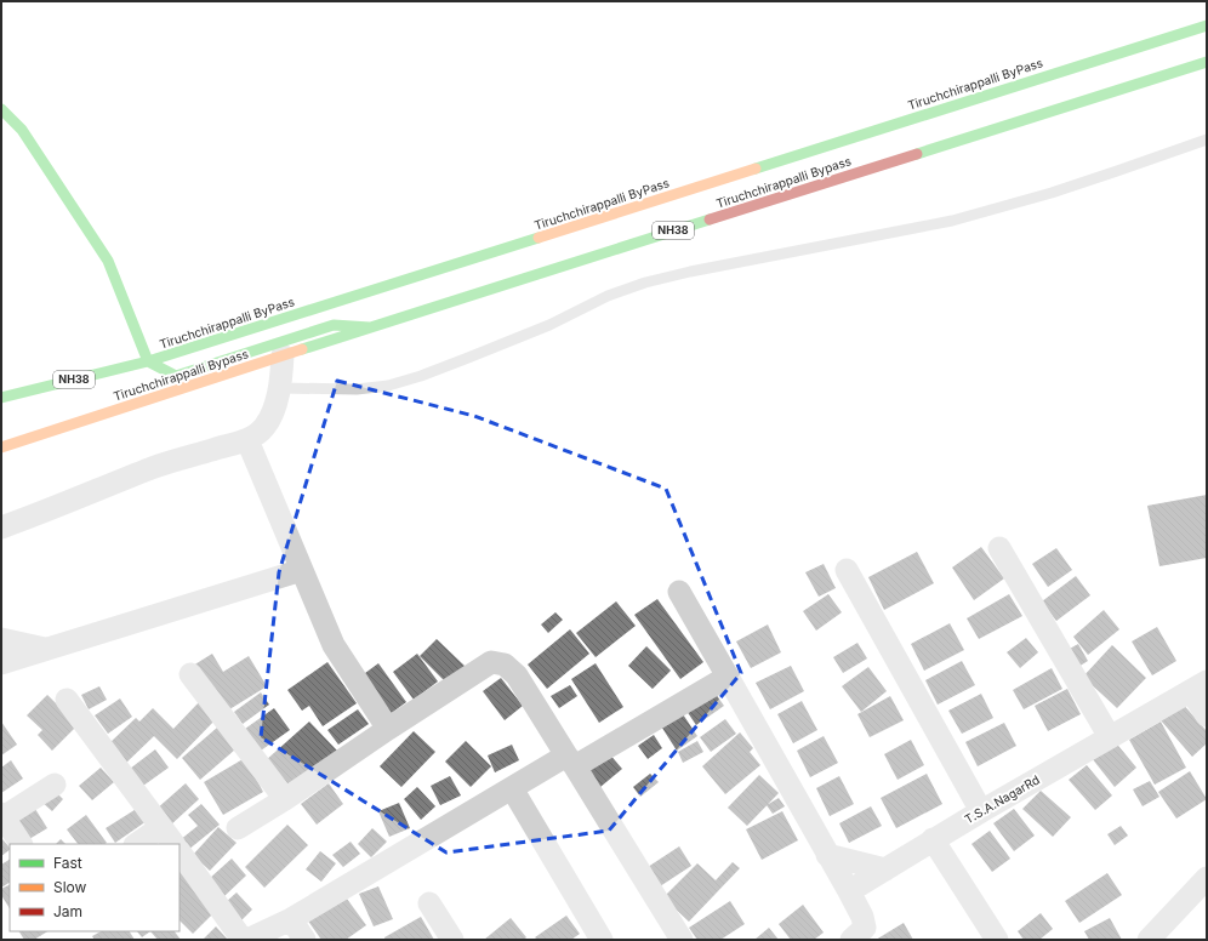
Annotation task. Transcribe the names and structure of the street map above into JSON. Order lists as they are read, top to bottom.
{
  "streets": {
    "main road": ["Tiruchchirappalli ByPass", "Tiruchchirappalli Bypass", "NH38"],
    "street": ["T.S.A.NagarRd"]
  },
  "crossings": [
    ["Tiruchchirappalli ByPass", "Tiruchchirappalli Bypass"]
  ],
  "legend": ["Fast", "Slow", "Jam"]
}
